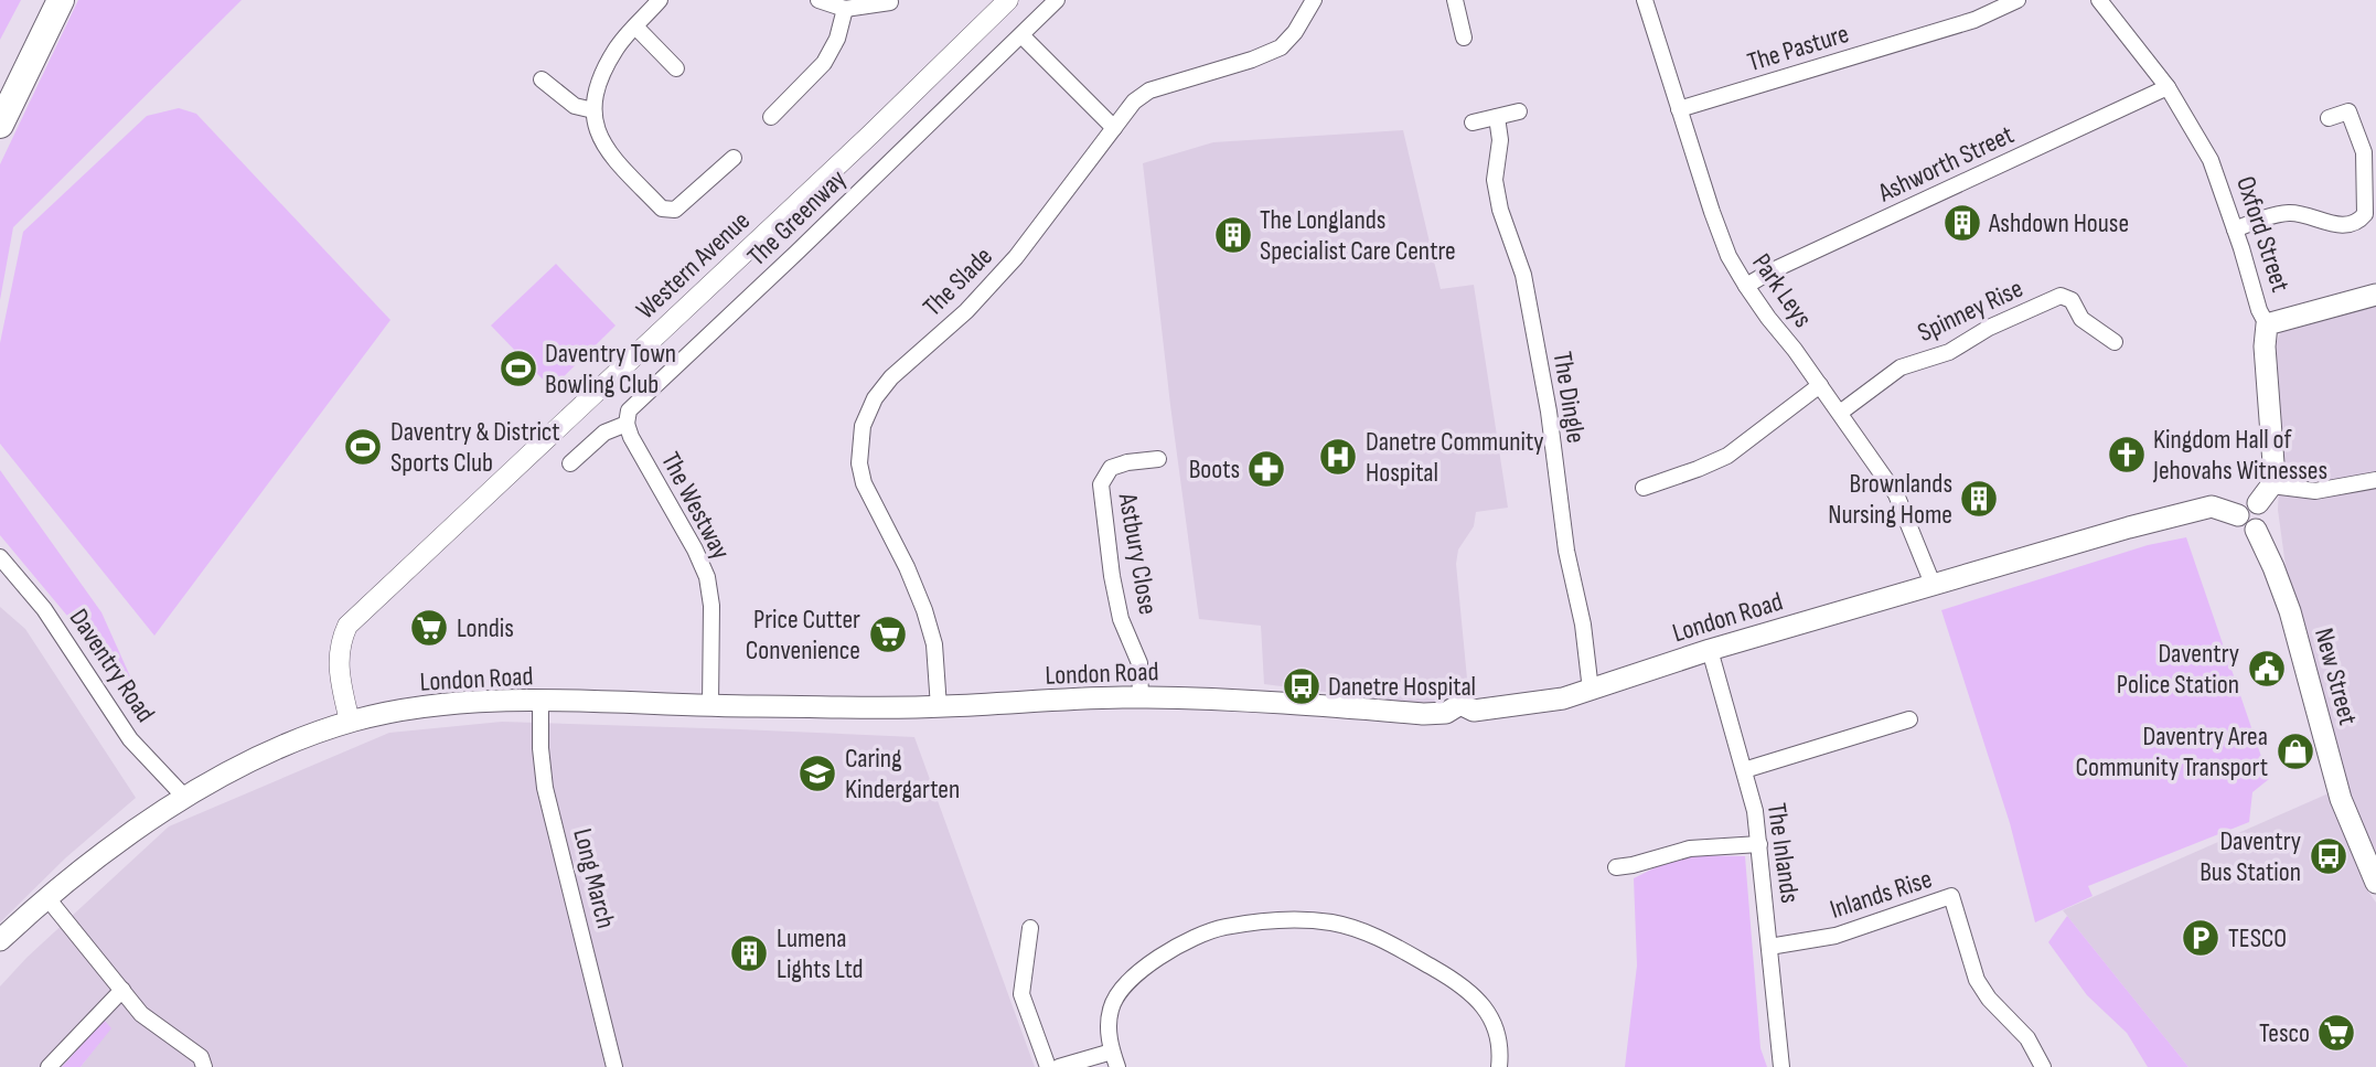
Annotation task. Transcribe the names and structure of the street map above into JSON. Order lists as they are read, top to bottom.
{
  "streets": {
    "main road": ["Oxford Street", "London Road", "New Street"],
    "street": [
      "The Pasture",
      "Ashworth Street",
      "The Greenway",
      "Western Avenue",
      "The Slade",
      "Park Leys",
      "Spinney Rise",
      "The Dingle",
      "The Westway",
      "Astbury Close",
      "Daventry Road",
      "The Inlands",
      "Long March",
      "Inlands Rise"
    ]
  },
  "crossings": [
    ["The Pasture", "Park Leys"],
    ["Ashworth Street", "Oxford Street"],
    ["Ashworth Street", "Park Leys"],
    ["The Greenway", "The Westway"],
    ["Oxford Street", "New Street"],
    ["Western Avenue", "London Road"],
    ["The Slade", "London Road"],
    ["Park Leys", "Spinney Rise"],
    ["Park Leys", "London Road"],
    ["The Dingle", "London Road"],
    ["The Westway", "London Road"],
    ["Astbury Close", "London Road"],
    ["London Road", "Daventry Road"],
    ["London Road", "The Inlands"],
    ["London Road", "Long March"],
    ["The Inlands", "Inlands Rise"]
  ],
  "places": {
    "building": [
      "Ashdown House",
      "The Longlands Specialist Care Centre",
      "Brownlands Nursing Home",
      "Lumena Lights Ltd"
    ],
    "sports": ["Daventry Town Bowling Club", "Daventry & District Sports Club"],
    "church": ["Kingdom Hall of Jehovahs Witnesses"],
    "hospital": ["Danetre Community Hospital"],
    "pharmacy": ["Boots"],
    "supermarket": ["Londis", "Price Cutter Convenience", "Tesco"],
    "public building": ["Daventry Police Station"],
    "bus stop": ["Danetre Hospital", "Daventry Bus Station"],
    "shop": ["Daventry Area Community Transport"],
    "school or university": ["Caring Kindergarten"],
    "parking": ["TESCO"]
  }
}
